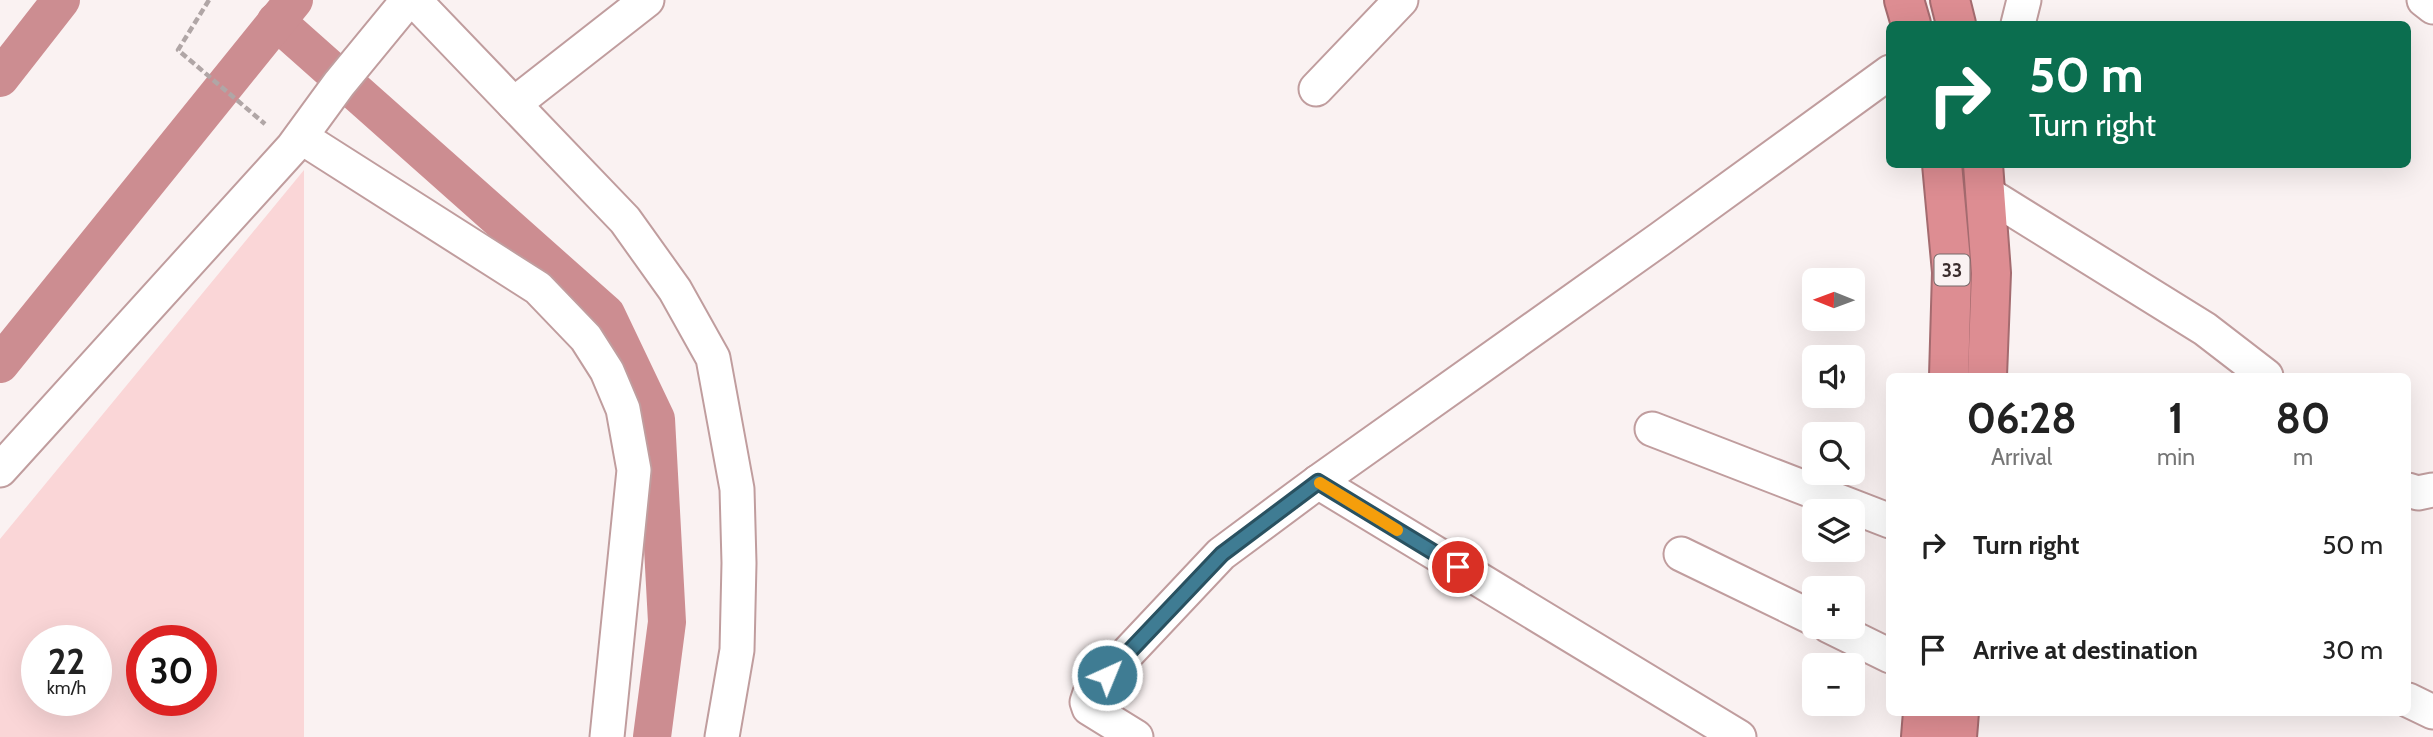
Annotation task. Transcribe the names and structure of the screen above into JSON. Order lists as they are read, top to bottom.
{
  "streets": {
    "highway": ["33"]
  },
  "north": "left",
  "page": {
    "turn": ["50 m", "Turn right"],
    "map_buttons": ["+", "−"],
    "eta": [
      "06:28",
      "Arrival",
      "1",
      "min",
      "80",
      "m"
    ],
    "list": [
      {
        "name": "Turn right",
        "value": "50 m"
      },
      {
        "name": "Arrive at destination",
        "value": "30 m"
      }
    ],
    "speed": "22 km/h",
    "limit": "30"
  }
}
